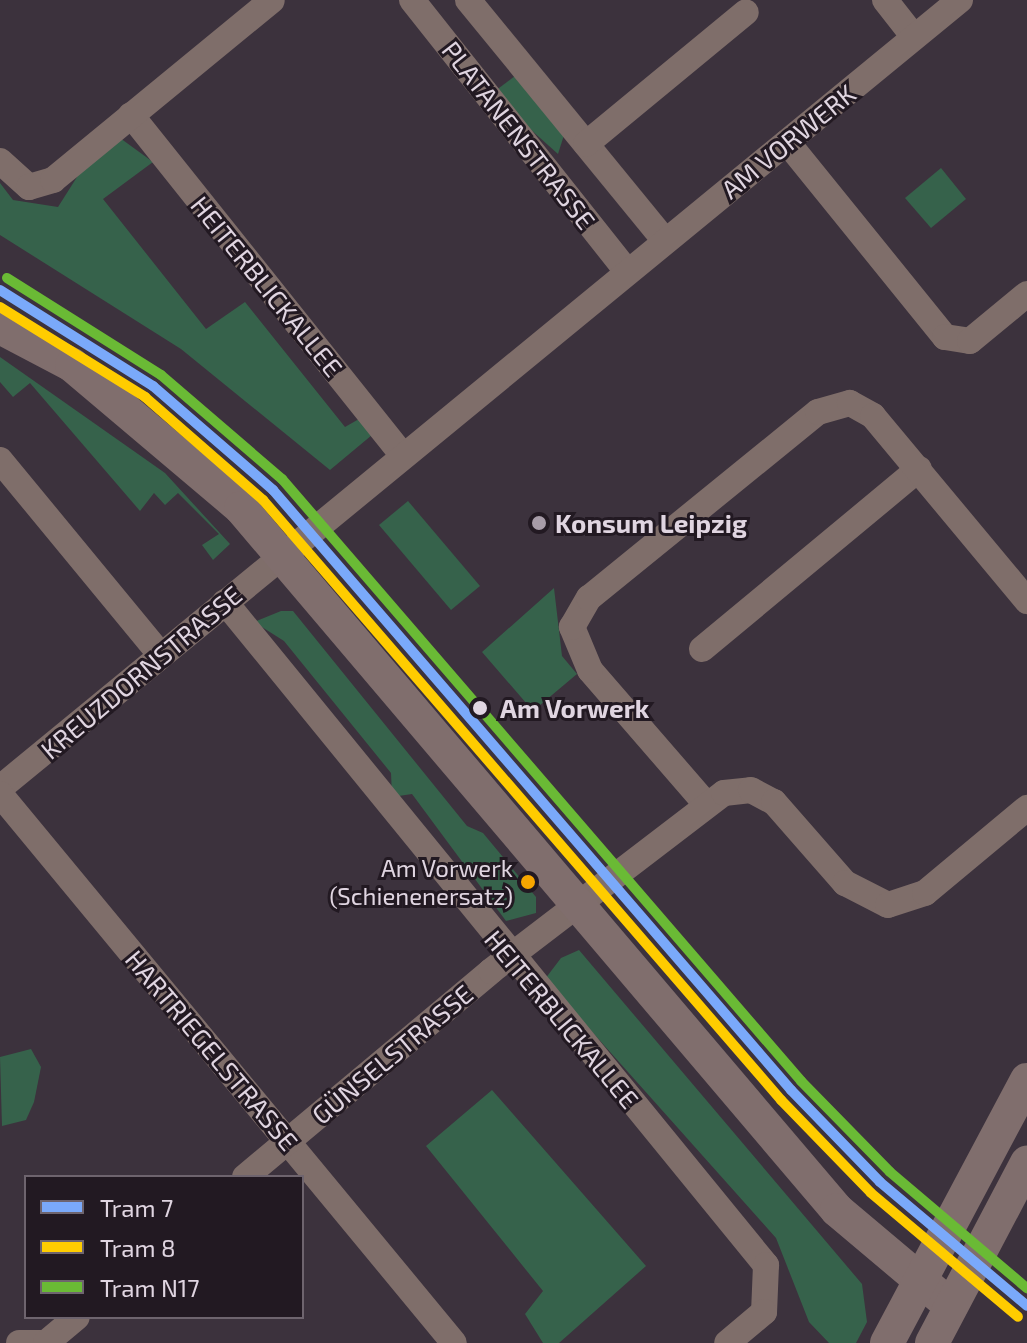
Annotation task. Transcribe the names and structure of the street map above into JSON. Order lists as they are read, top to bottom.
{
  "streets": {
    "street": [
      "PLATANENSTRASSE",
      "AM VORWERK",
      "HEITERBLICKALLEE",
      "KREUZDORNSTRASSE",
      "HARTRIEGELSTRASSE",
      "GÜNSELSTRASSE"
    ]
  },
  "crossings": [
    ["PLATANENSTRASSE", "AM VORWERK"],
    ["AM VORWERK", "HEITERBLICKALLEE"],
    ["AM VORWERK", "KREUZDORNSTRASSE"],
    ["HEITERBLICKALLEE", "KREUZDORNSTRASSE"],
    ["HEITERBLICKALLEE", "GÜNSELSTRASSE"],
    ["KREUZDORNSTRASSE", "HARTRIEGELSTRASSE"],
    ["HARTRIEGELSTRASSE", "GÜNSELSTRASSE"]
  ],
  "places": ["Konsum Leipzig", "Am Vorwerk", "Am Vorwerk (Schienenersatz)"],
  "lines": ["tram line N17", "tram line 7", "tram line 8"],
  "legend": ["Tram 7", "Tram 8", "Tram N17"]
}
